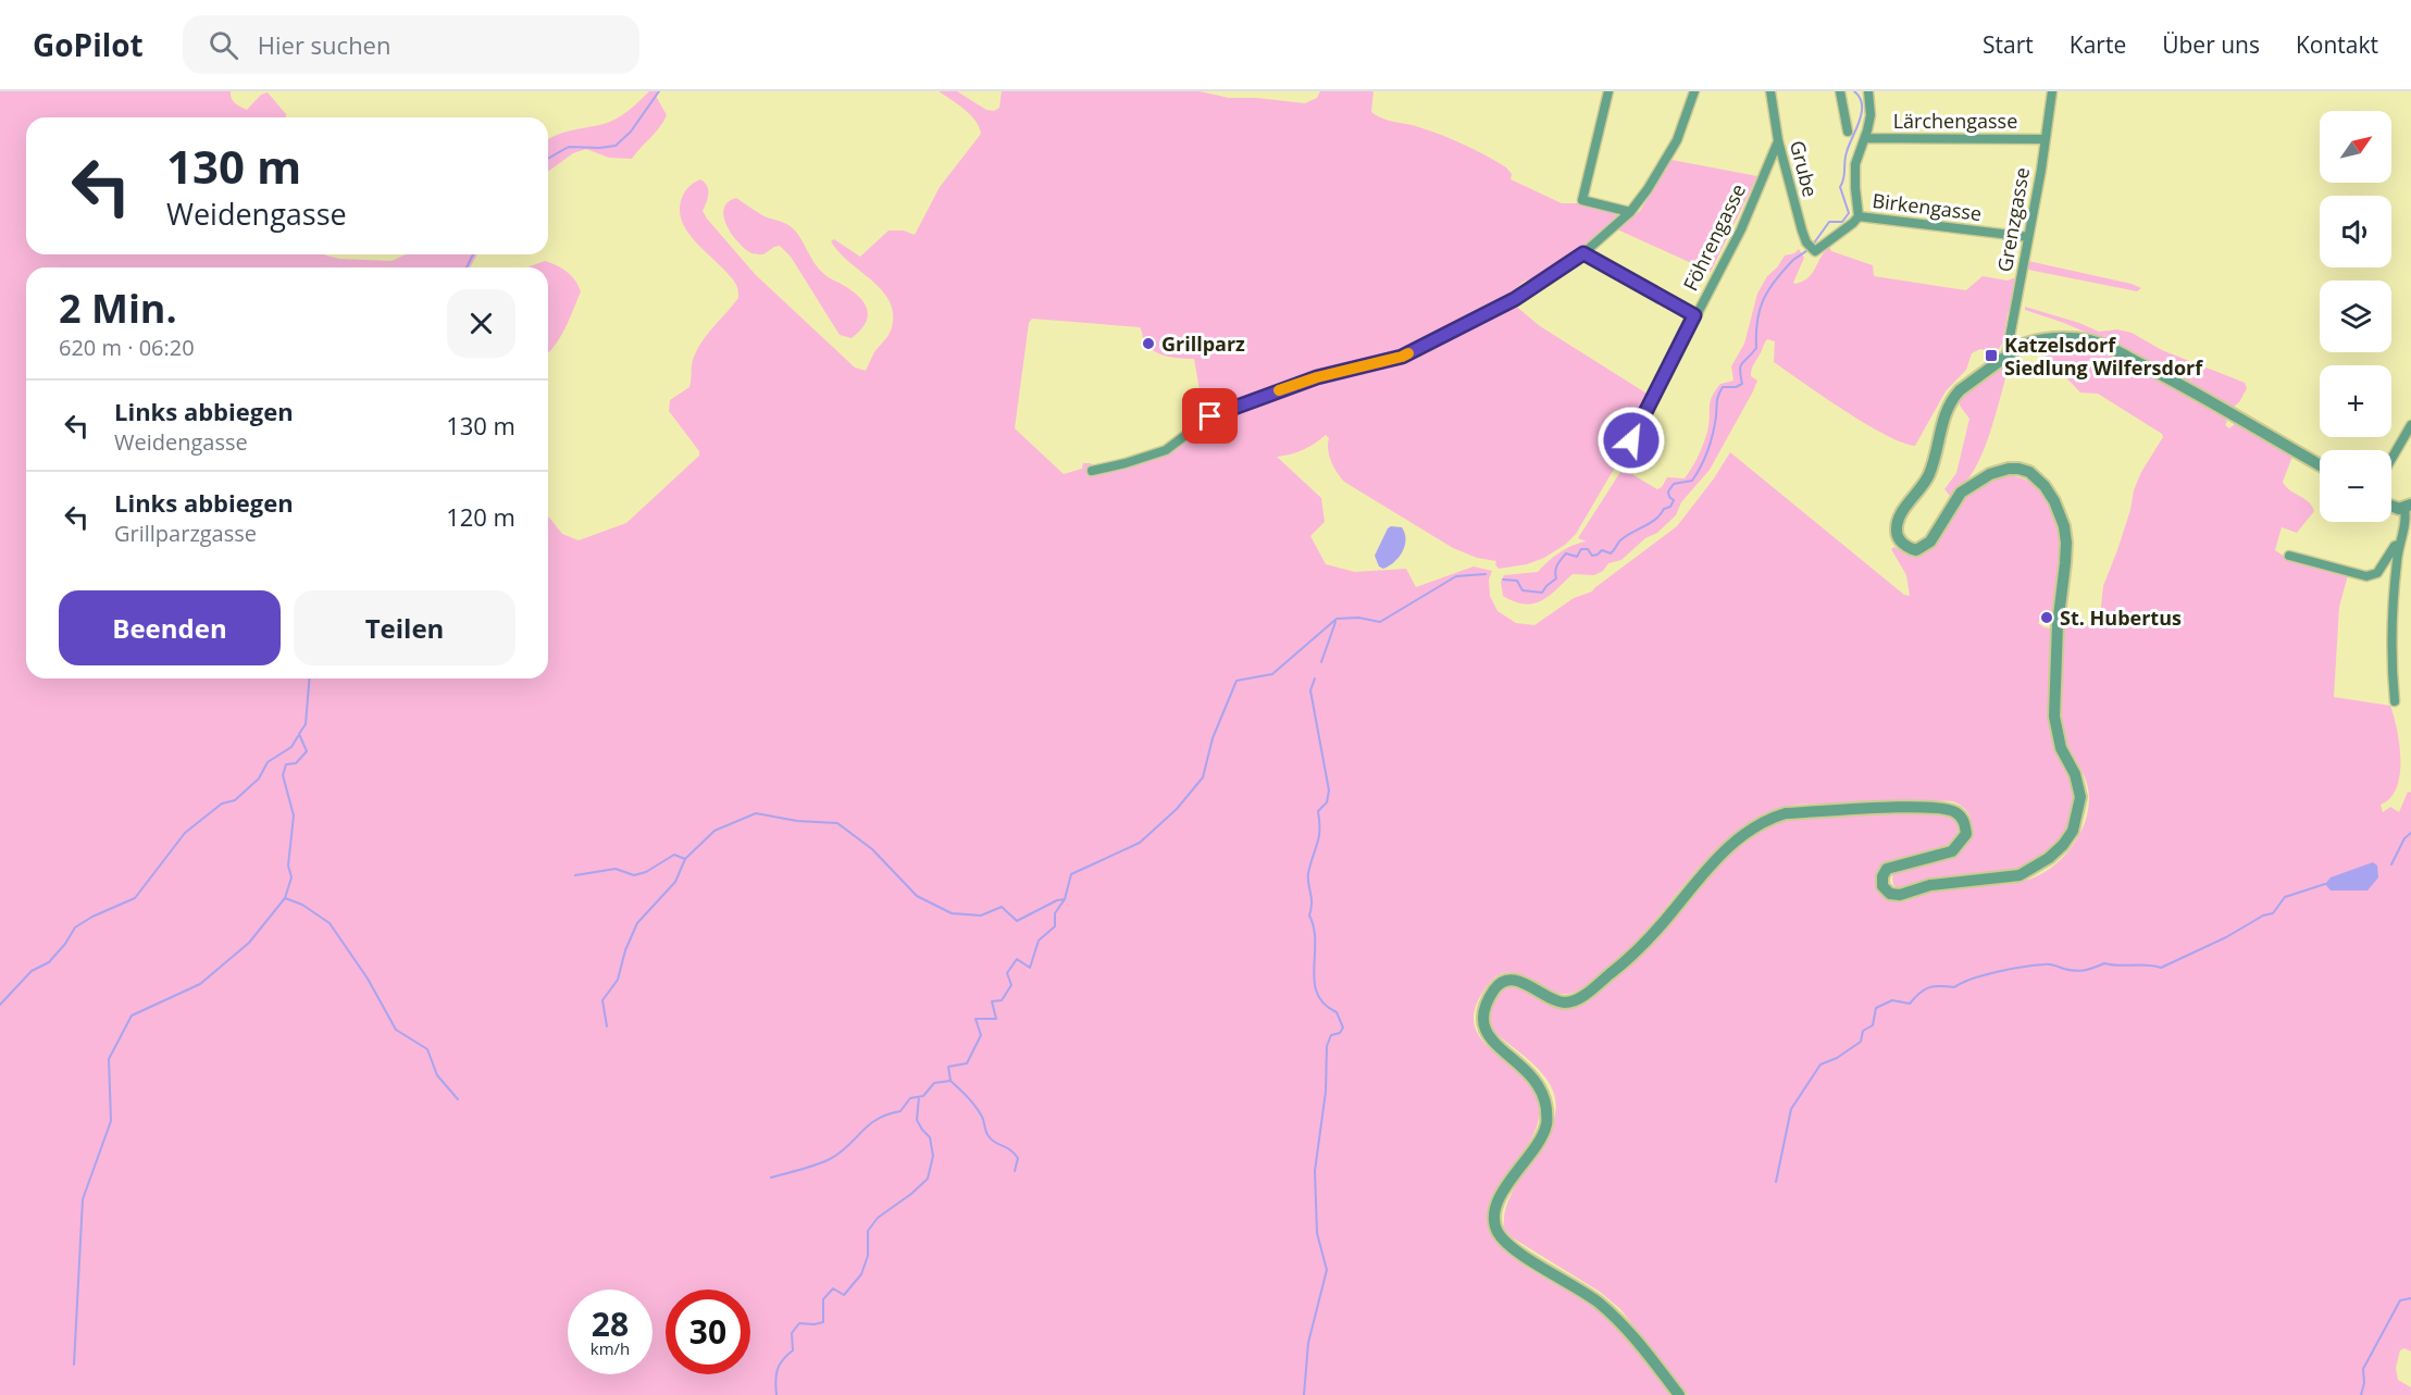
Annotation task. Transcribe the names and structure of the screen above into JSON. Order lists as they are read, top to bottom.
{
  "streets": {
    "street": [
      "Lärchengasse",
      "Grube",
      "Birkengasse",
      "Grenzgasse",
      "Föhrengasse"
    ]
  },
  "crossings": [
    ["Lärchengasse", "Grenzgasse"],
    ["Grube", "Birkengasse"],
    ["Grube", "Föhrengasse"],
    ["Birkengasse", "Grenzgasse"]
  ],
  "places": {
    "other": ["Grillparz", "St. Hubertus"],
    "transit": ["Katzelsdorf Siedlung Wilfersdorf"]
  },
  "north": "top right",
  "page": {
    "header": "GoPilot",
    "search": "Hier suchen",
    "nav": [
      "Start",
      "Karte",
      "Über uns",
      "Kontakt"
    ],
    "map_buttons": ["+", "−"],
    "turn": ["130 m", "Weidengasse"],
    "heading": ["2 Min.", "620 m · 06:20"],
    "list": [
      {
        "name": "Links abbiegen",
        "note": "Weidengasse",
        "value": "130 m"
      },
      {
        "name": "Links abbiegen",
        "note": "Grillparzgasse",
        "value": "120 m"
      }
    ],
    "buttons": ["Beenden", "Teilen"],
    "speed": "28 km/h",
    "limit": "30"
  }
}
